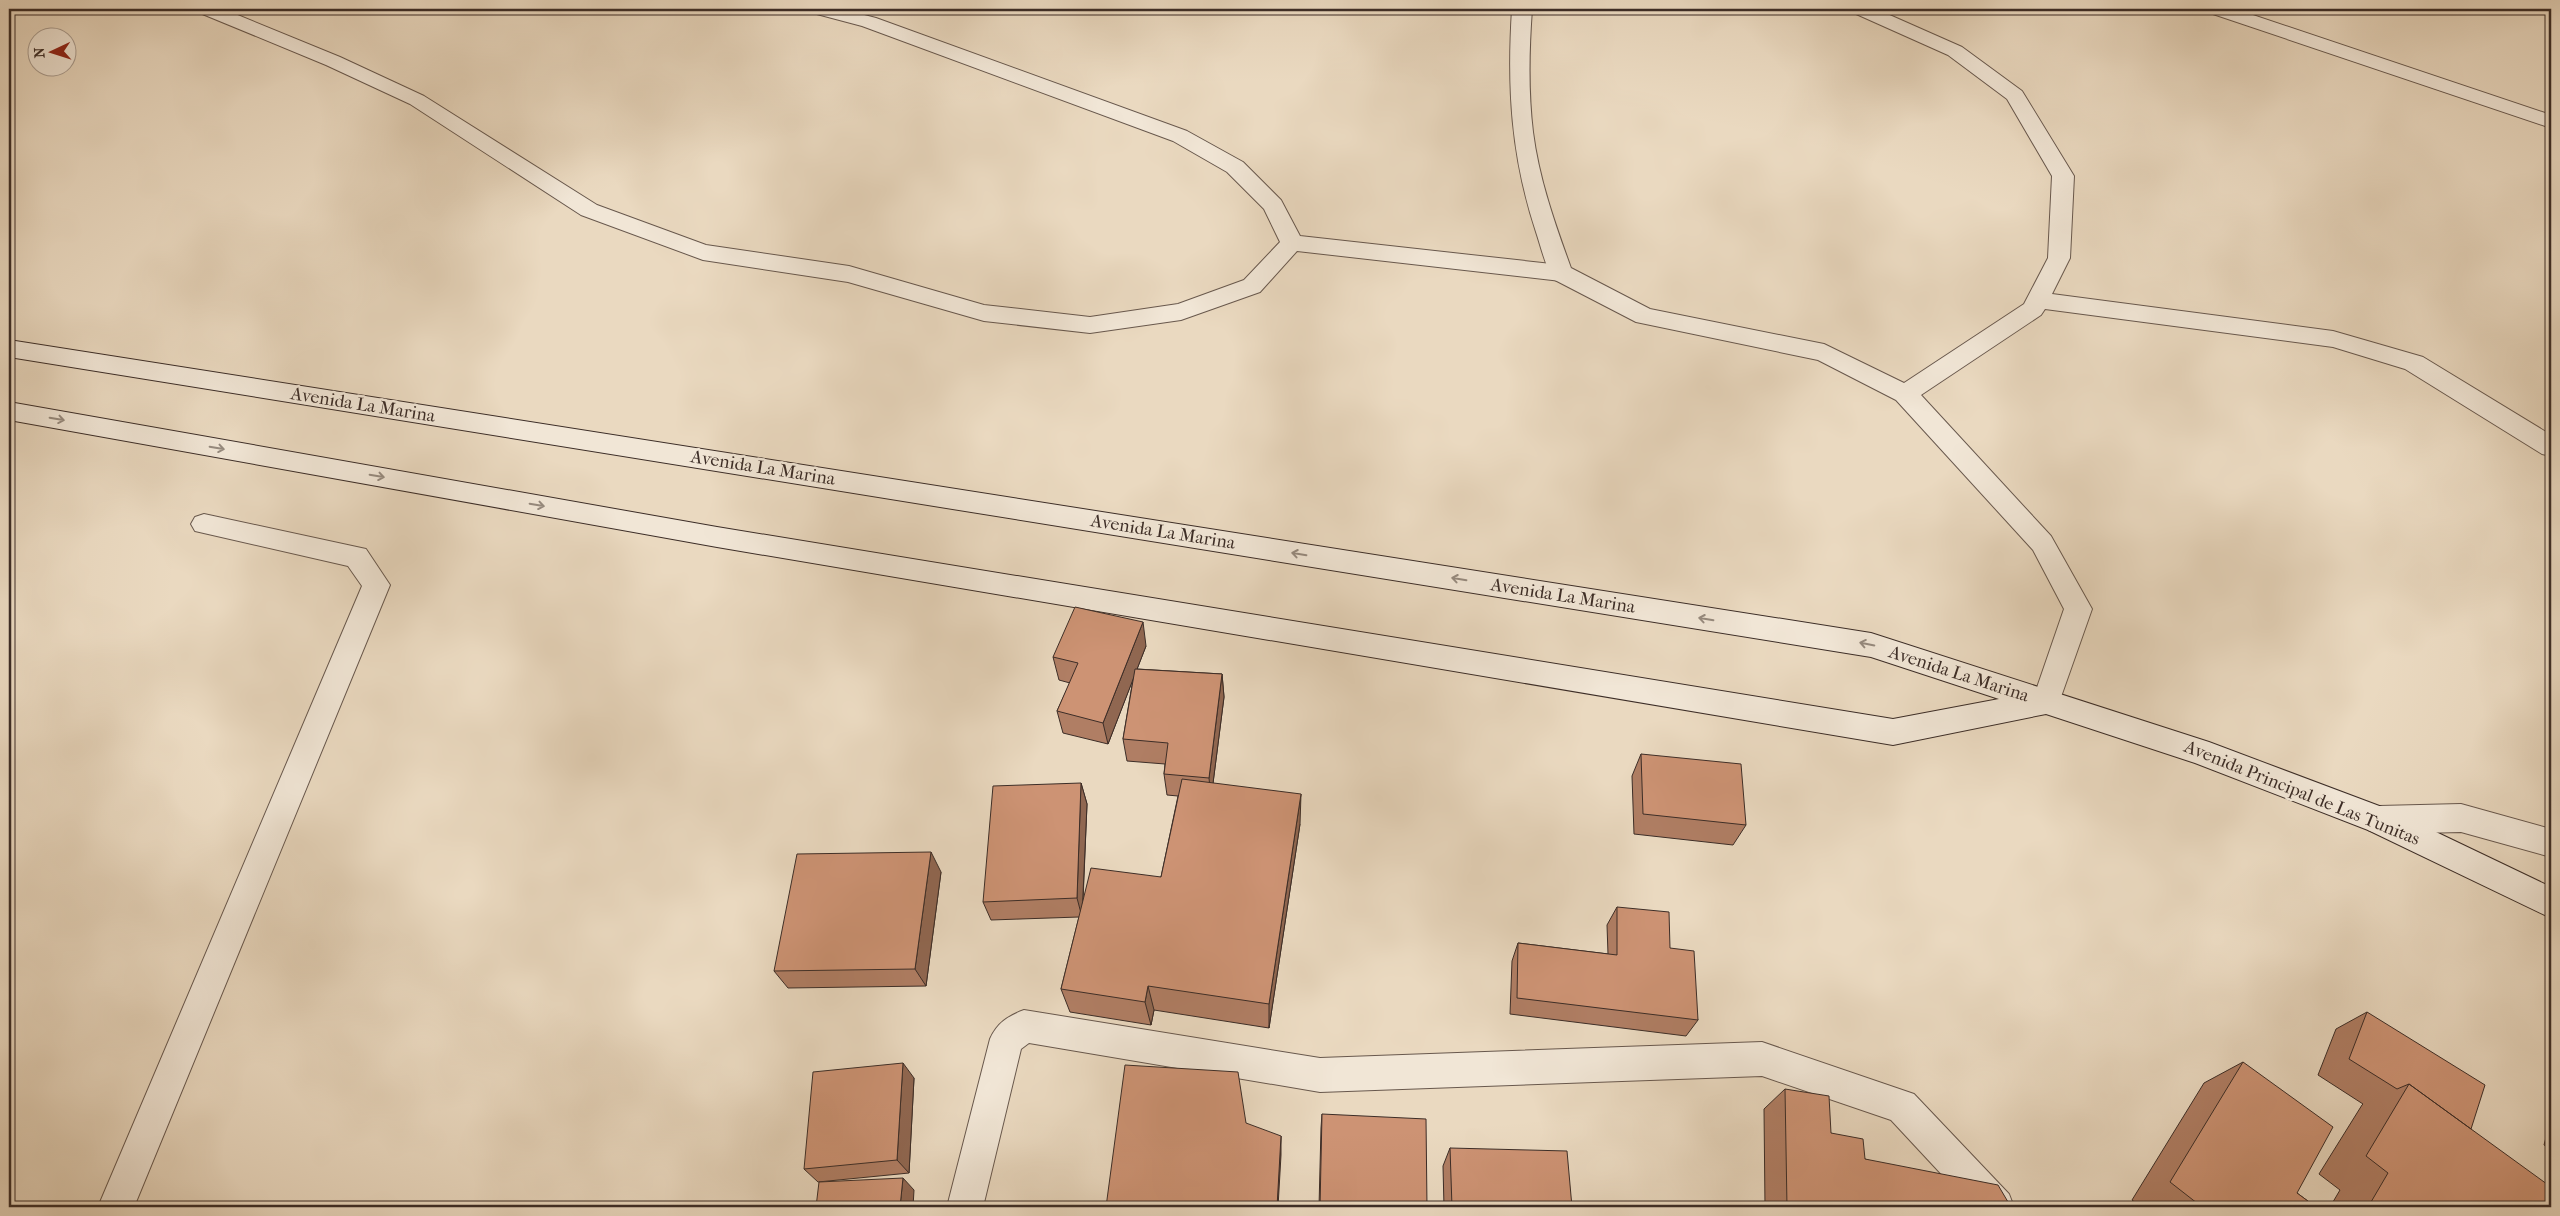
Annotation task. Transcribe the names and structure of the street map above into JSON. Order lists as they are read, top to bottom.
{
  "streets": {
    "street": ["Avenida La Marina", "Avenida Principal de Las Tunitas"]
  },
  "crossings": [
    ["Avenida La Marina", "Avenida Principal de Las Tunitas"]
  ],
  "north": "left"
}
